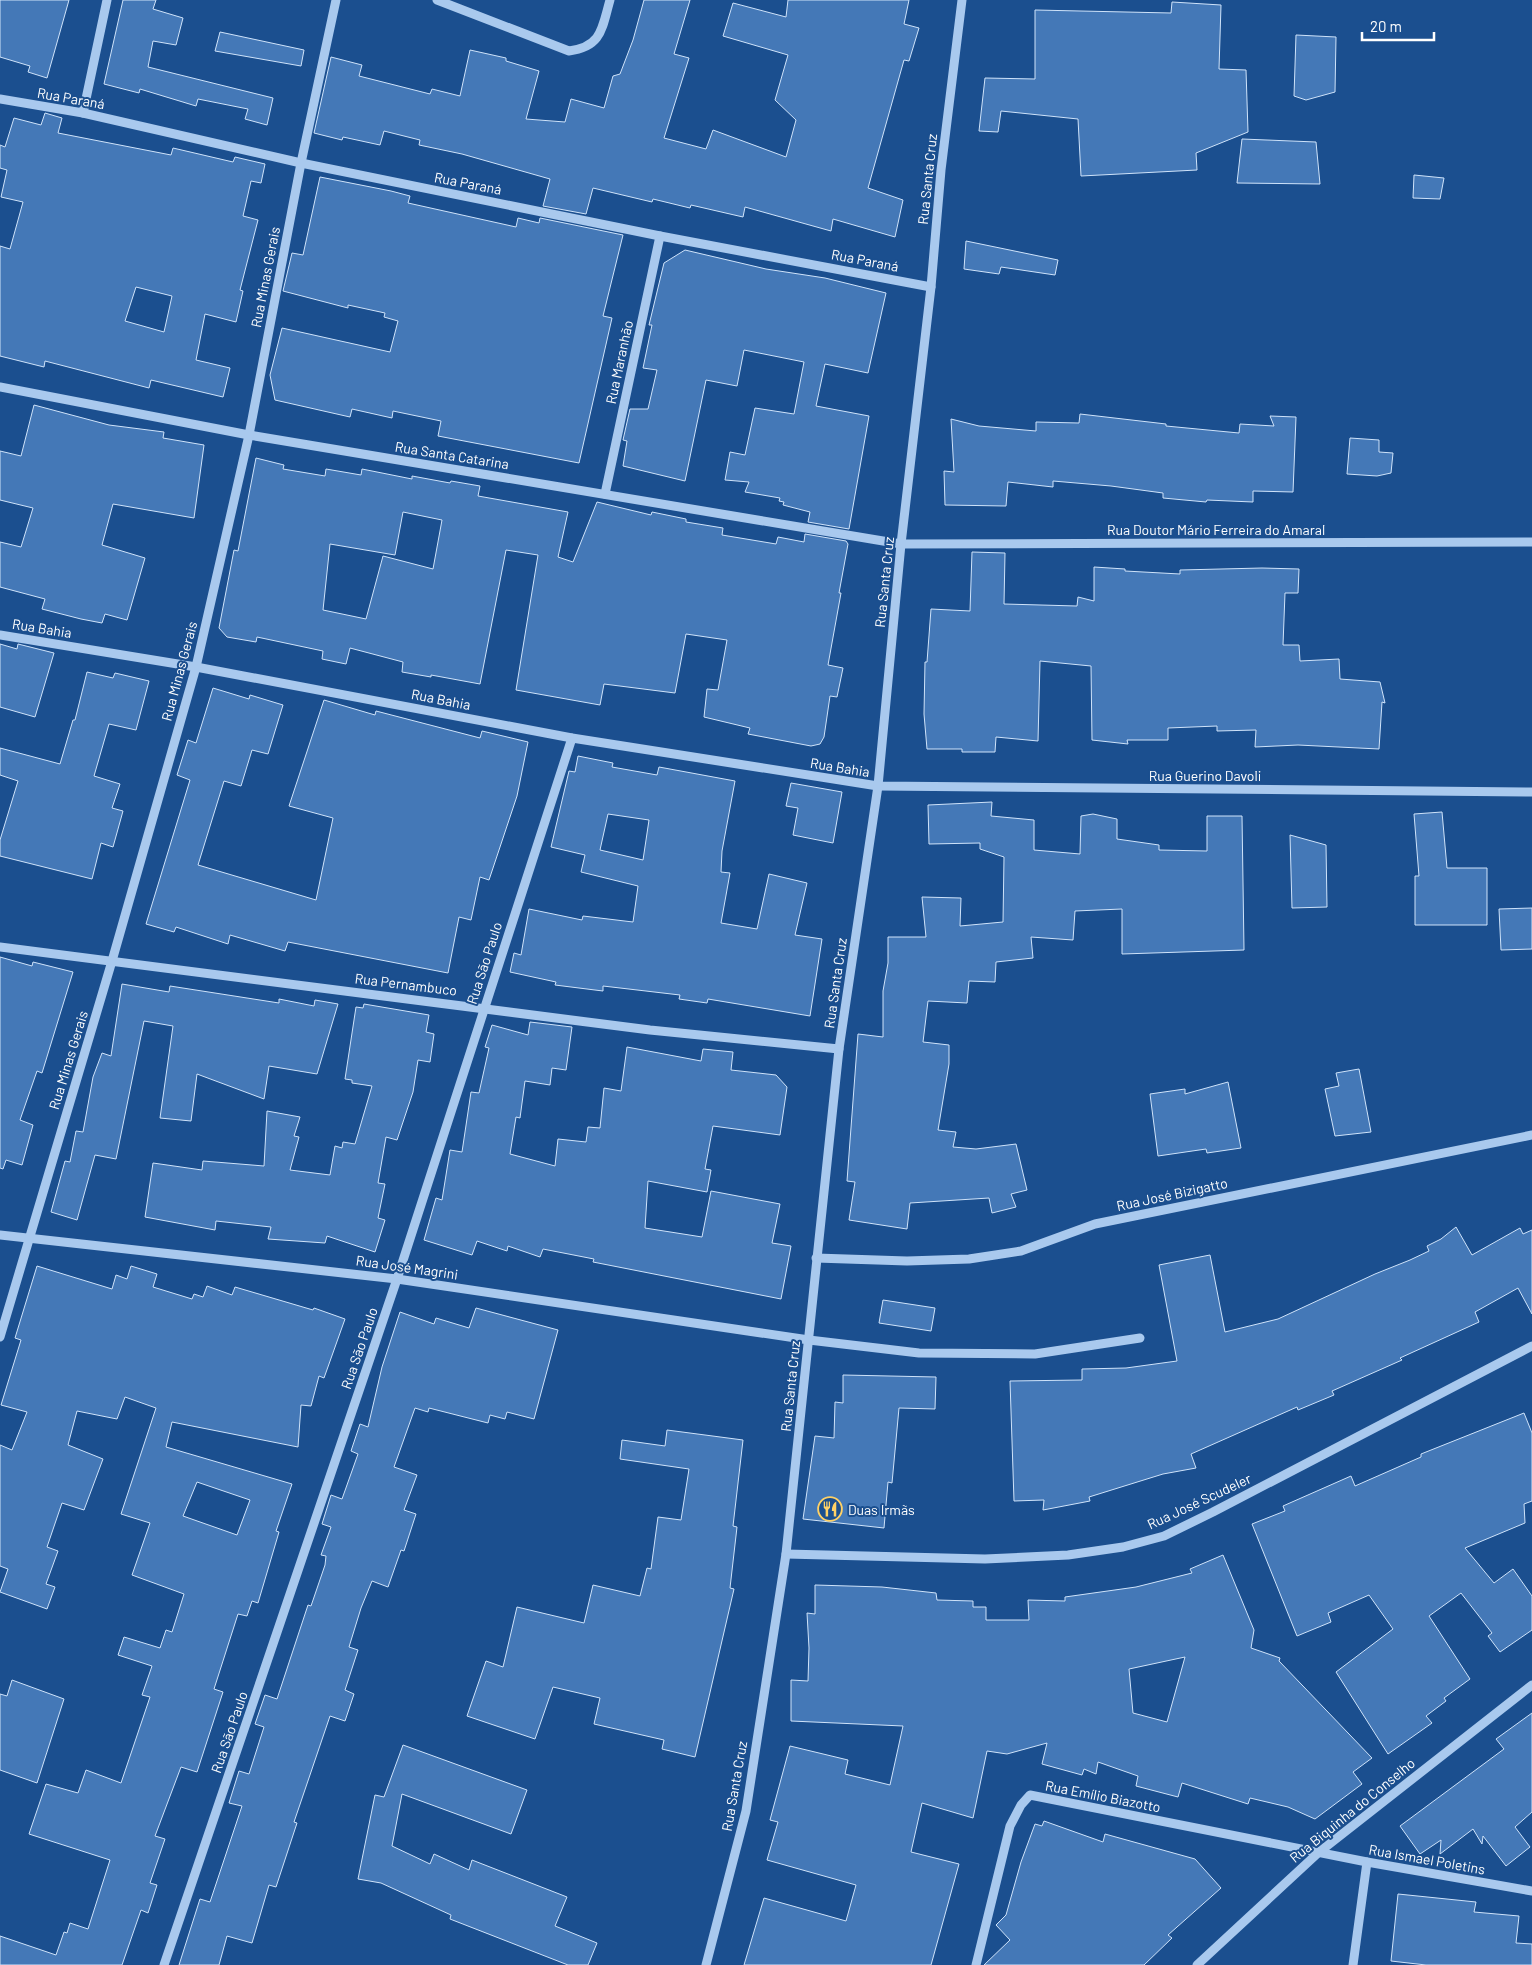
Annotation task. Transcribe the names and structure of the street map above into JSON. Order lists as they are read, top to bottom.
{
  "streets": {
    "street": [
      "Rua Paraná",
      "Rua Santa Cruz",
      "Rua Minas Gerais",
      "Rua Maranhão",
      "Rua Santa Catarina",
      "Rua Doutor Mário Ferreira do Amaral",
      "Rua Bahia",
      "Rua Guerino Davoli",
      "Rua São Paulo",
      "Rua Pernambuco",
      "Rua José Bizigatto",
      "Rua José Magrini",
      "Rua José Scudeler",
      "Rua Emílio Biazotto",
      "Rua Biquinha do Conselho",
      "Rua Ismael Poletins"
    ]
  },
  "crossings": [
    ["Rua Paraná", "Rua Santa Cruz"],
    ["Rua Paraná", "Rua Minas Gerais"],
    ["Rua Paraná", "Rua Maranhão"],
    ["Rua Santa Cruz", "Rua Santa Catarina"],
    ["Rua Santa Cruz", "Rua Doutor Mário Ferreira do Amaral"],
    ["Rua Santa Cruz", "Rua Bahia"],
    ["Rua Santa Cruz", "Rua Guerino Davoli"],
    ["Rua Santa Cruz", "Rua Pernambuco"],
    ["Rua Santa Cruz", "Rua José Bizigatto"],
    ["Rua Santa Cruz", "Rua José Magrini"],
    ["Rua Santa Cruz", "Rua José Scudeler"],
    ["Rua Minas Gerais", "Rua Santa Catarina"],
    ["Rua Minas Gerais", "Rua Bahia"],
    ["Rua Minas Gerais", "Rua Pernambuco"],
    ["Rua Minas Gerais", "Rua José Magrini"],
    ["Rua Maranhão", "Rua Santa Catarina"],
    ["Rua Santa Catarina", "Rua Doutor Mário Ferreira do Amaral"],
    ["Rua Bahia", "Rua Guerino Davoli"],
    ["Rua Bahia", "Rua São Paulo"],
    ["Rua São Paulo", "Rua Pernambuco"],
    ["Rua São Paulo", "Rua José Magrini"],
    ["Rua Emílio Biazotto", "Rua Biquinha do Conselho"],
    ["Rua Emílio Biazotto", "Rua Ismael Poletins"],
    ["Rua Biquinha do Conselho", "Rua Ismael Poletins"]
  ],
  "places": {
    "restaurant": ["Duas Irmãs"]
  },
  "scale_bar": "20 m"
}
